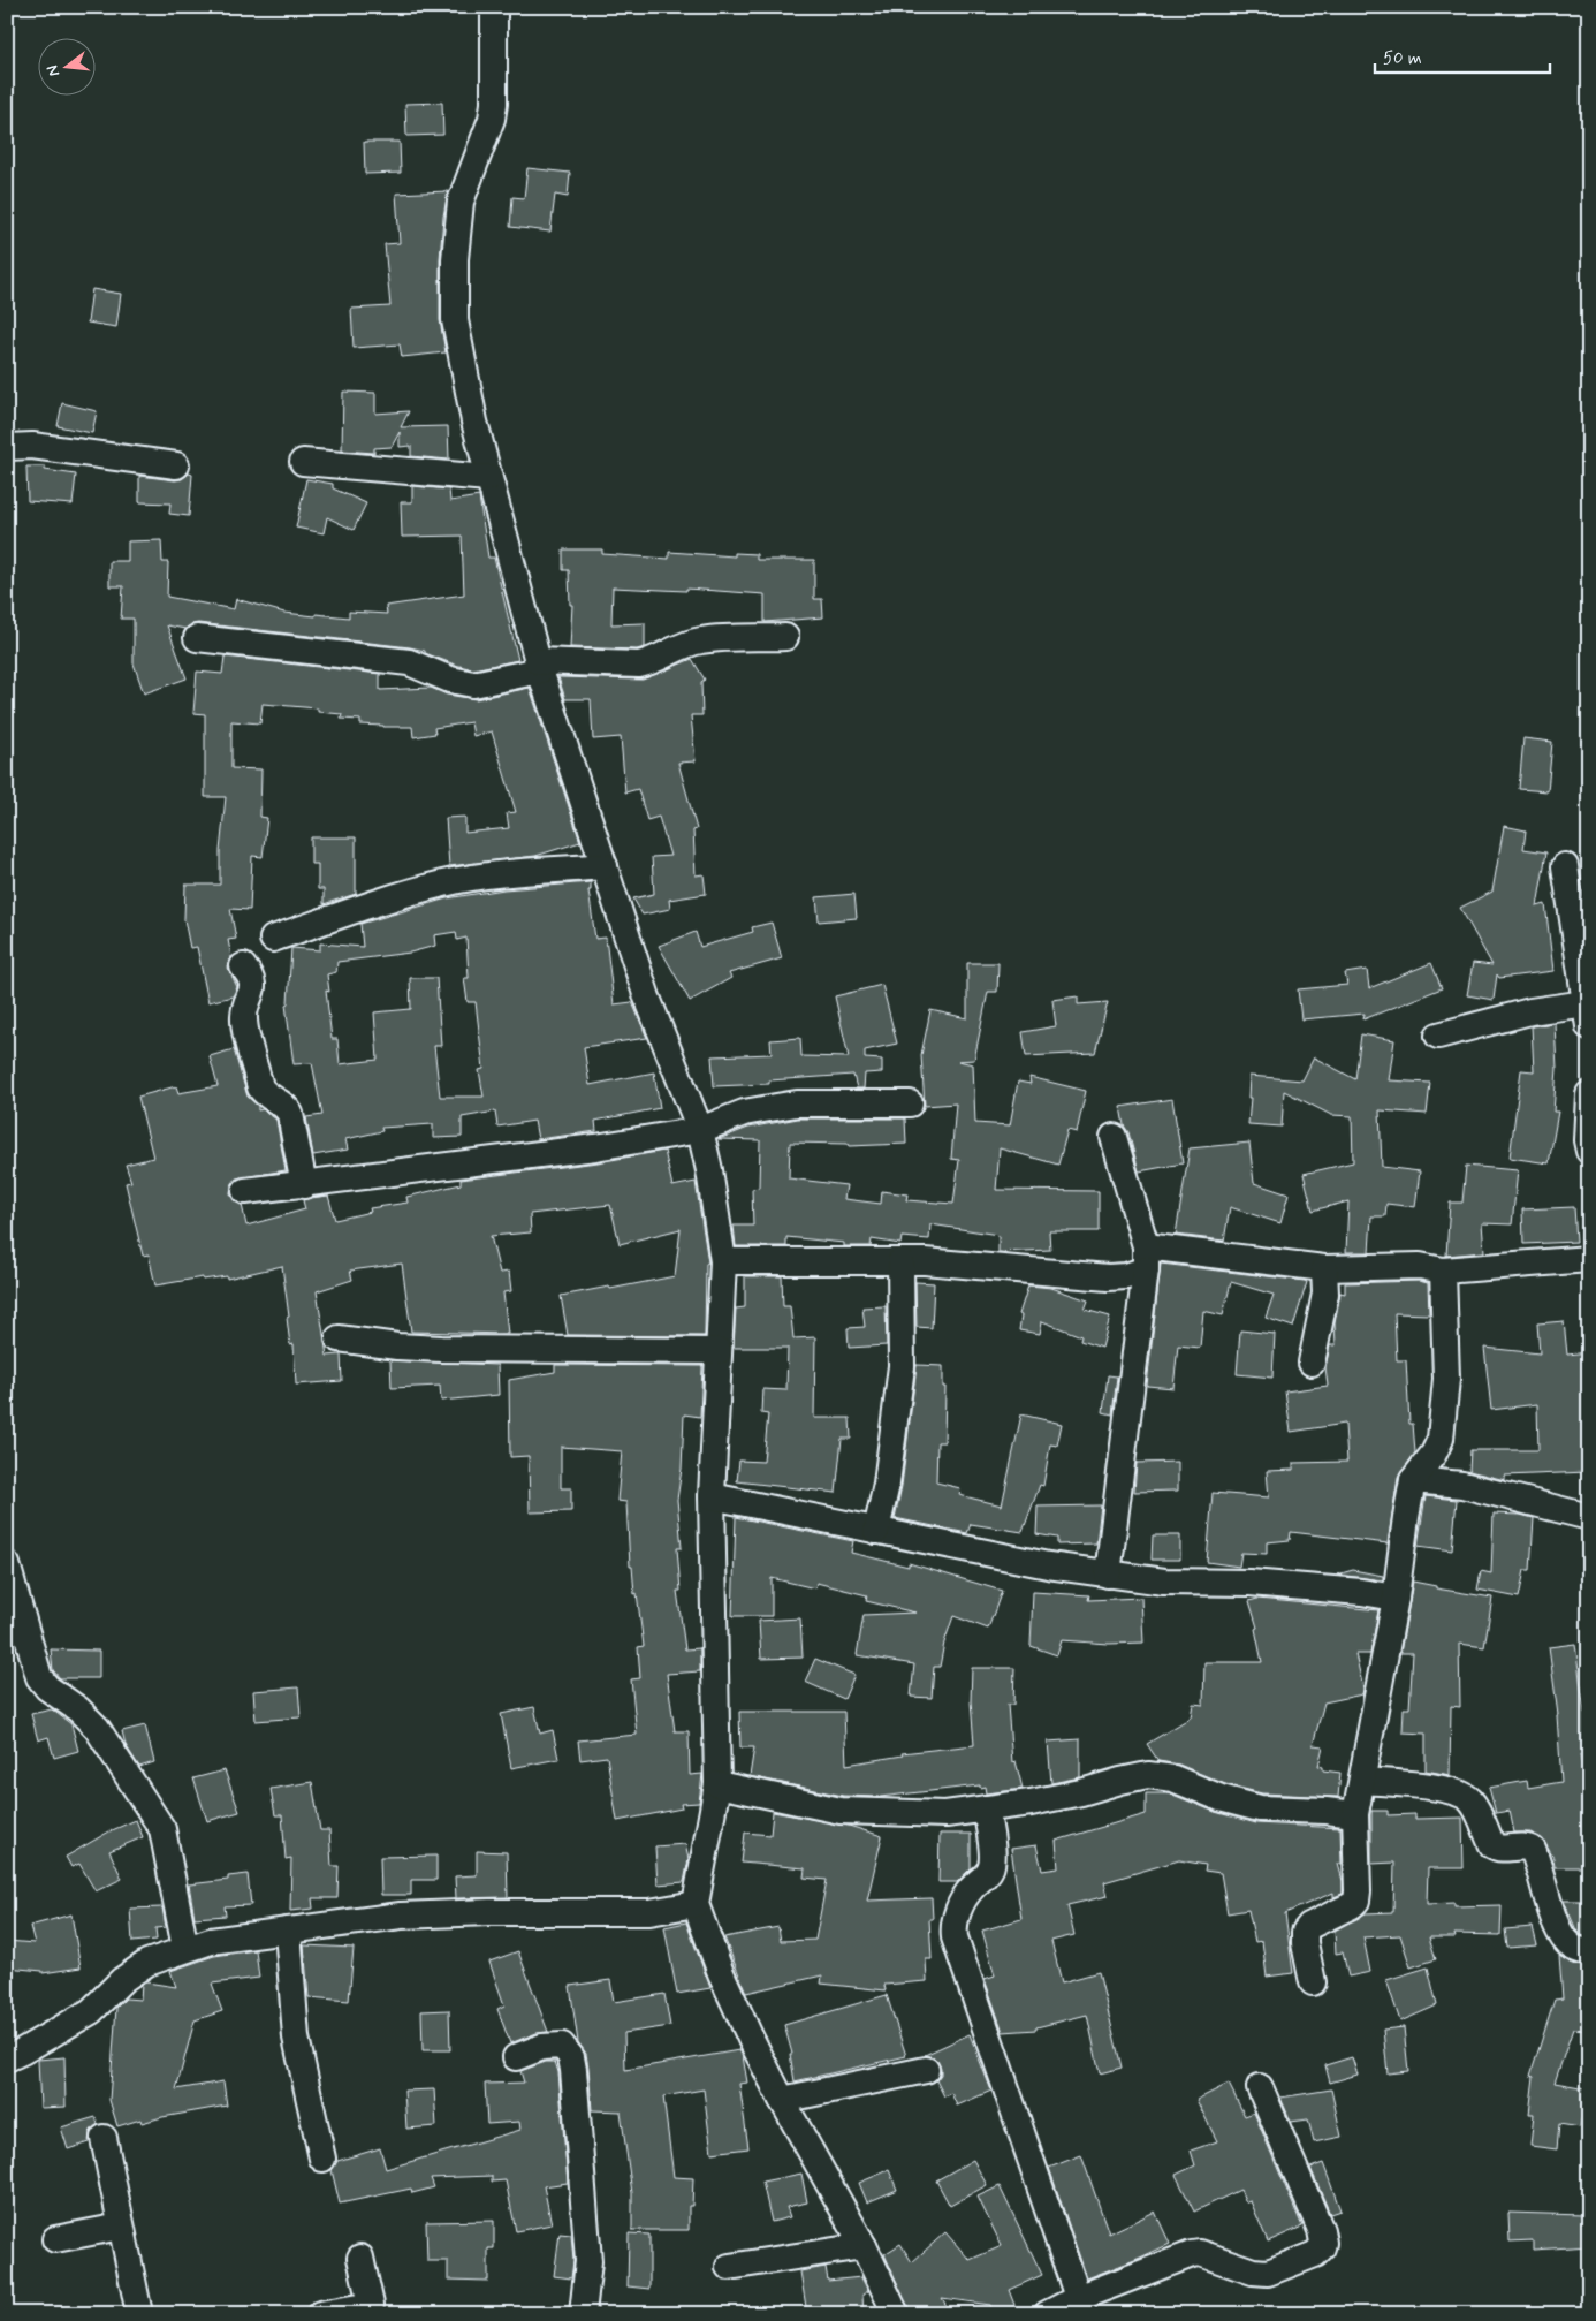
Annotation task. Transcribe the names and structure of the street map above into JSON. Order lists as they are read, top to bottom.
{
  "scale_bar": "50 m",
  "north": "left"
}
